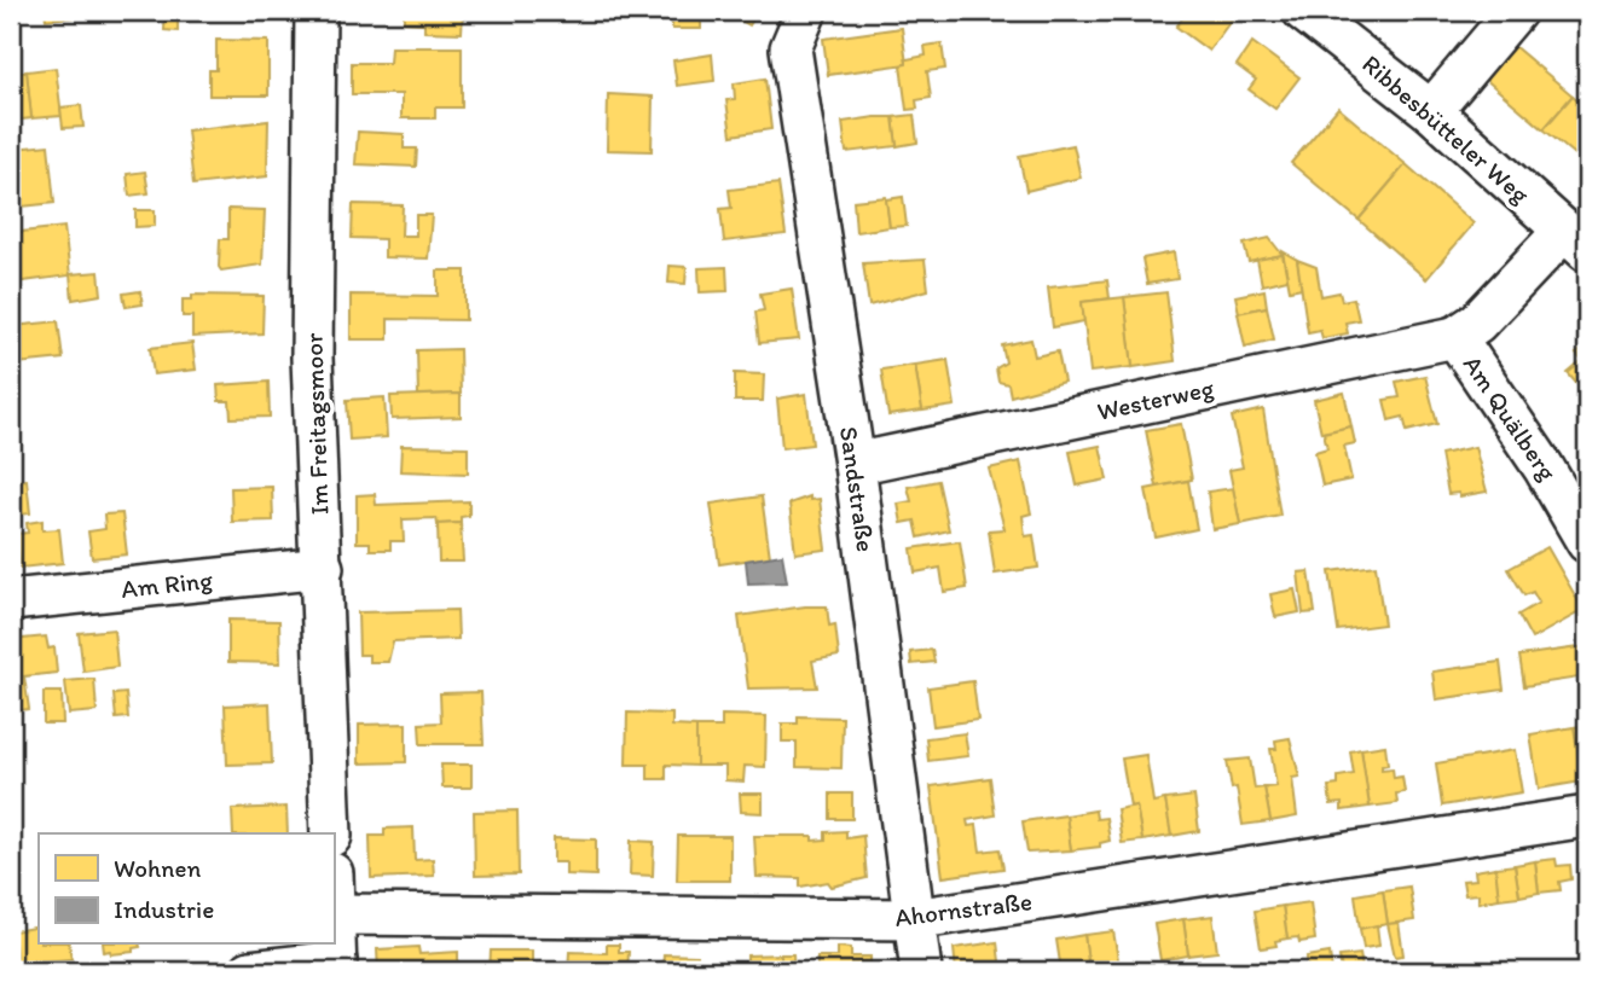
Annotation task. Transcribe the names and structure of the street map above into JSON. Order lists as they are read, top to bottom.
{
  "streets": {
    "street": [
      "Ribbesbütteler Weg",
      "Westerweg",
      "Am Quälberg",
      "Im Freitagsmoor",
      "Sandstraße",
      "Am Ring",
      "Ahornstraße"
    ]
  },
  "crossings": [
    ["Ribbesbütteler Weg", "Am Quälberg"],
    ["Westerweg", "Am Quälberg"],
    ["Westerweg", "Sandstraße"],
    ["Im Freitagsmoor", "Am Ring"],
    ["Sandstraße", "Ahornstraße"]
  ],
  "legend": ["Wohnen", "Industrie"]
}
